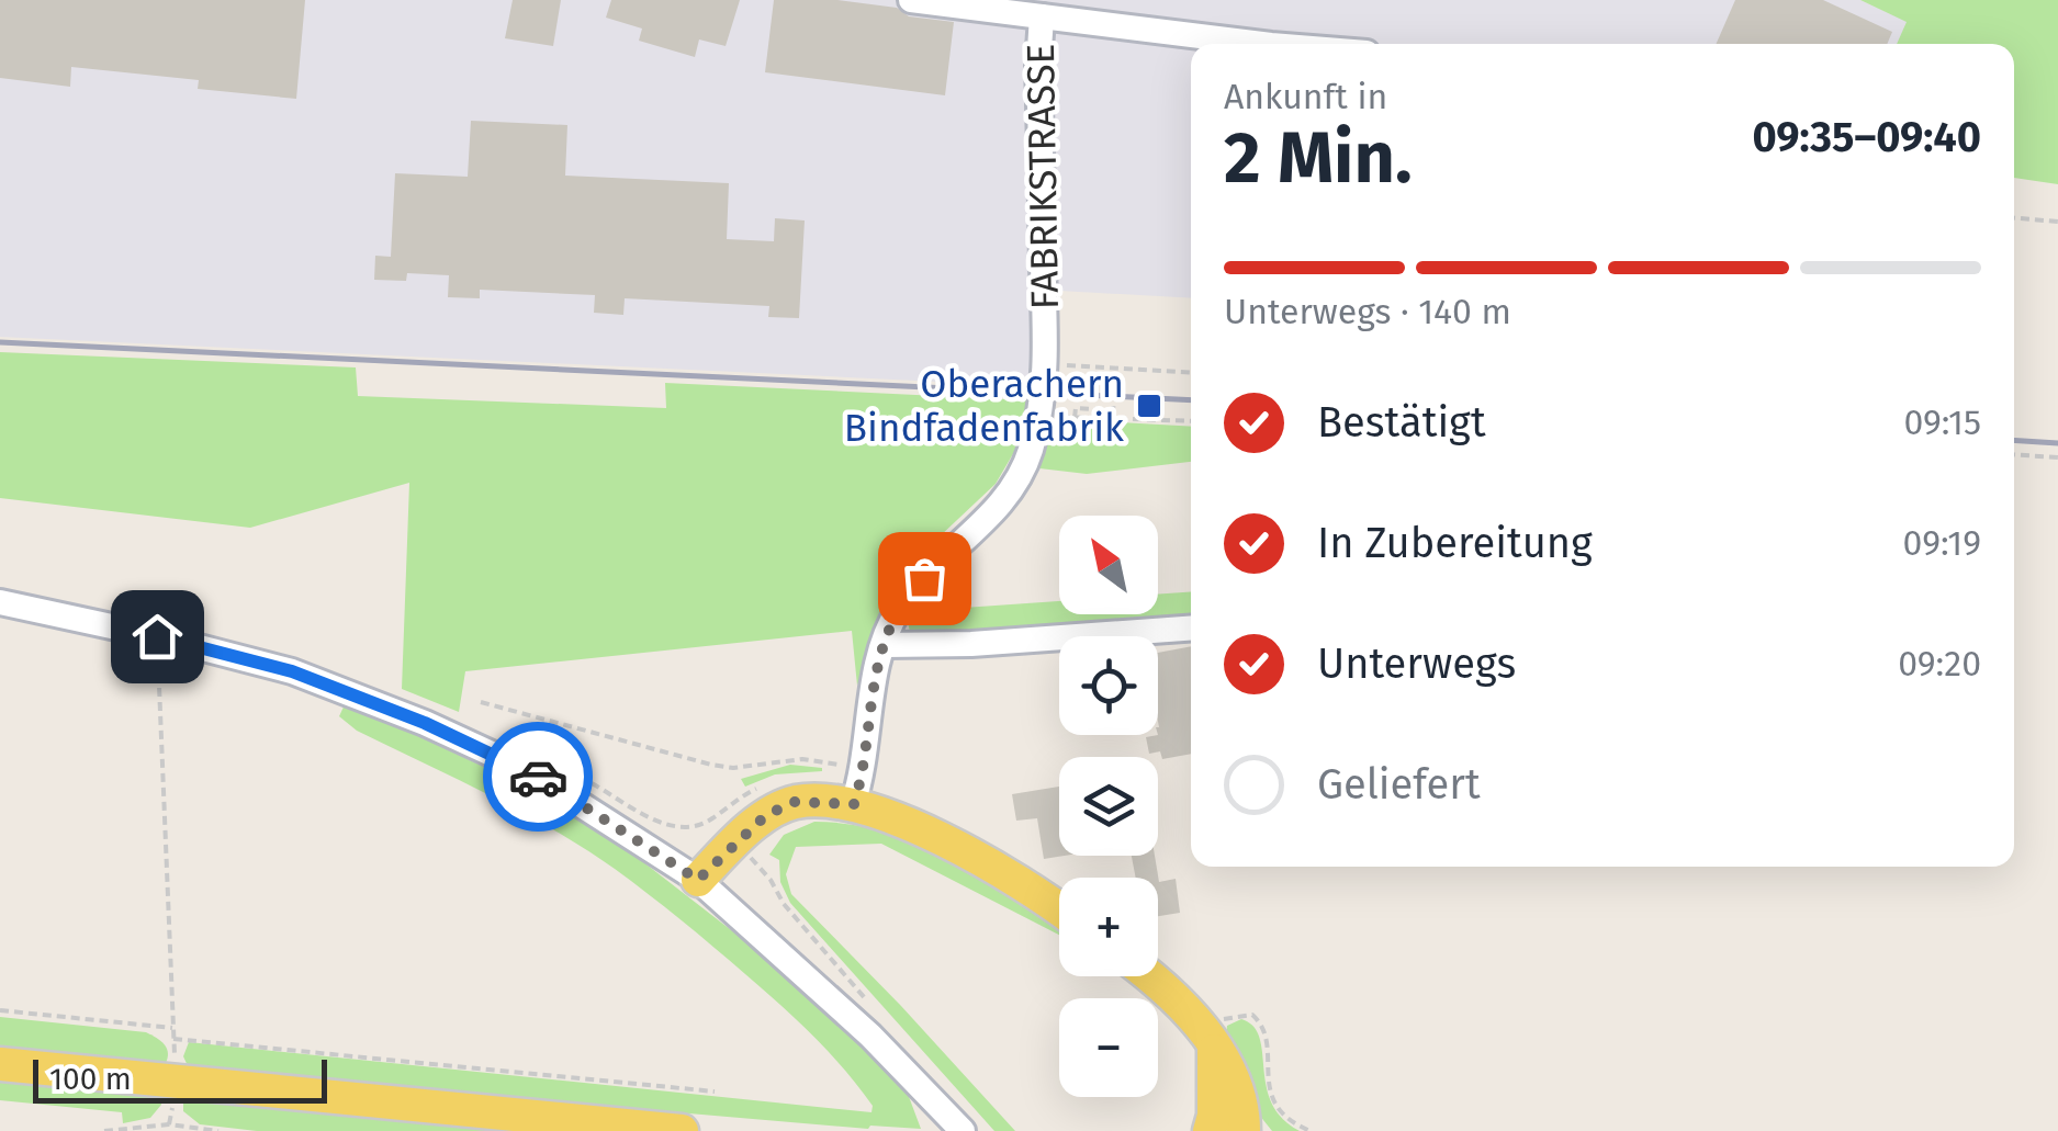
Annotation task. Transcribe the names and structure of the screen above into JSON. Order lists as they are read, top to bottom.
{
  "streets": {
    "street": ["FABRIKSTRASSE"]
  },
  "places": {
    "transit": ["Oberachern Bindfadenfabrik"]
  },
  "scale_bar": "100 m",
  "north": "top left",
  "page": {
    "heading": ["2 Min.", "Ankunft in", "09:35–09:40"],
    "bar": "Unterwegs · 140 m",
    "list": [
      ["Bestätigt", "09:15"],
      ["In Zubereitung", "09:19"],
      ["Unterwegs", "09:20"],
      "Geliefert"
    ],
    "map_buttons": ["+", "−"],
    "scale": "100 m"
  }
}
